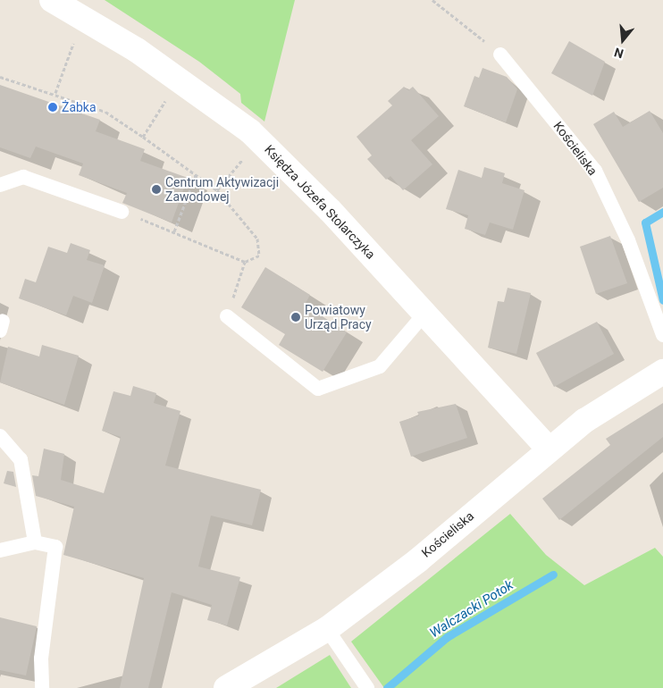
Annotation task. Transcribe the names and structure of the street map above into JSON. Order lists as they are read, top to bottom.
{
  "streets": {
    "street": ["Kościeliska", "Księdza Józefa Stolarczyka"]
  },
  "crossings": [
    ["Kościeliska", "Księdza Józefa Stolarczyka"]
  ],
  "water": ["Walczacki Potok"],
  "places": ["Żabka", "Centrum Aktywizacji Zawodowej", "Powiatowy Urząd Pracy"],
  "north": "bottom"
}
